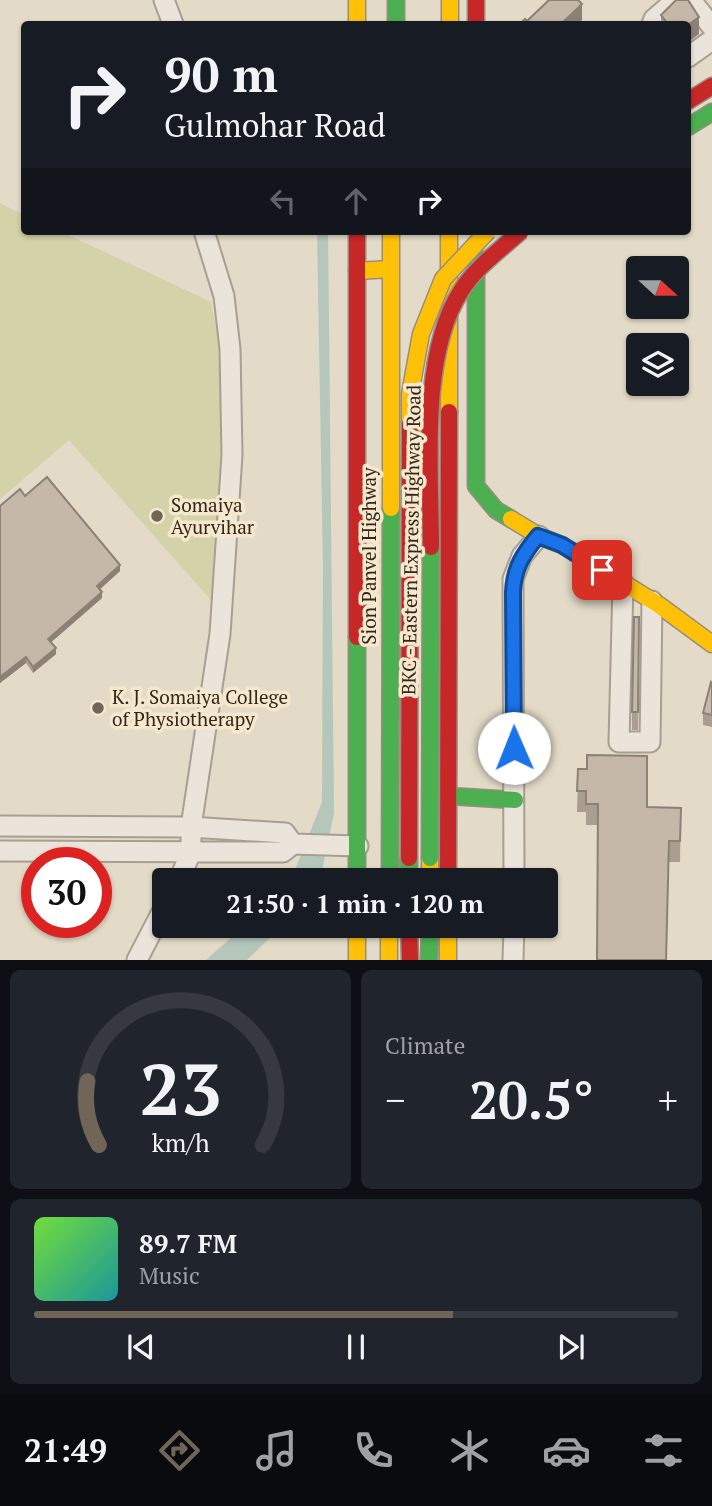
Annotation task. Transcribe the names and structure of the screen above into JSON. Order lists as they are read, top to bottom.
{
  "streets": {
    "main road": ["BKC - Eastern Express Highway Road", "Sion Panvel Highway"]
  },
  "places": ["Somaiya Ayurvihar", "K. J. Somaiya College of Physiotherapy"],
  "north": "right",
  "page": {
    "turn": ["90 m", "Gulmohar Road"],
    "limit": "30",
    "trip": "21:50 · 1 min · 120 m",
    "tile": "Climate",
    "heat": ["−", "20.5°", "+"],
    "song": ["89.7 FM", "Music"],
    "tabs": "21:49",
    "gauge": ["23", "km/h"]
  }
}
